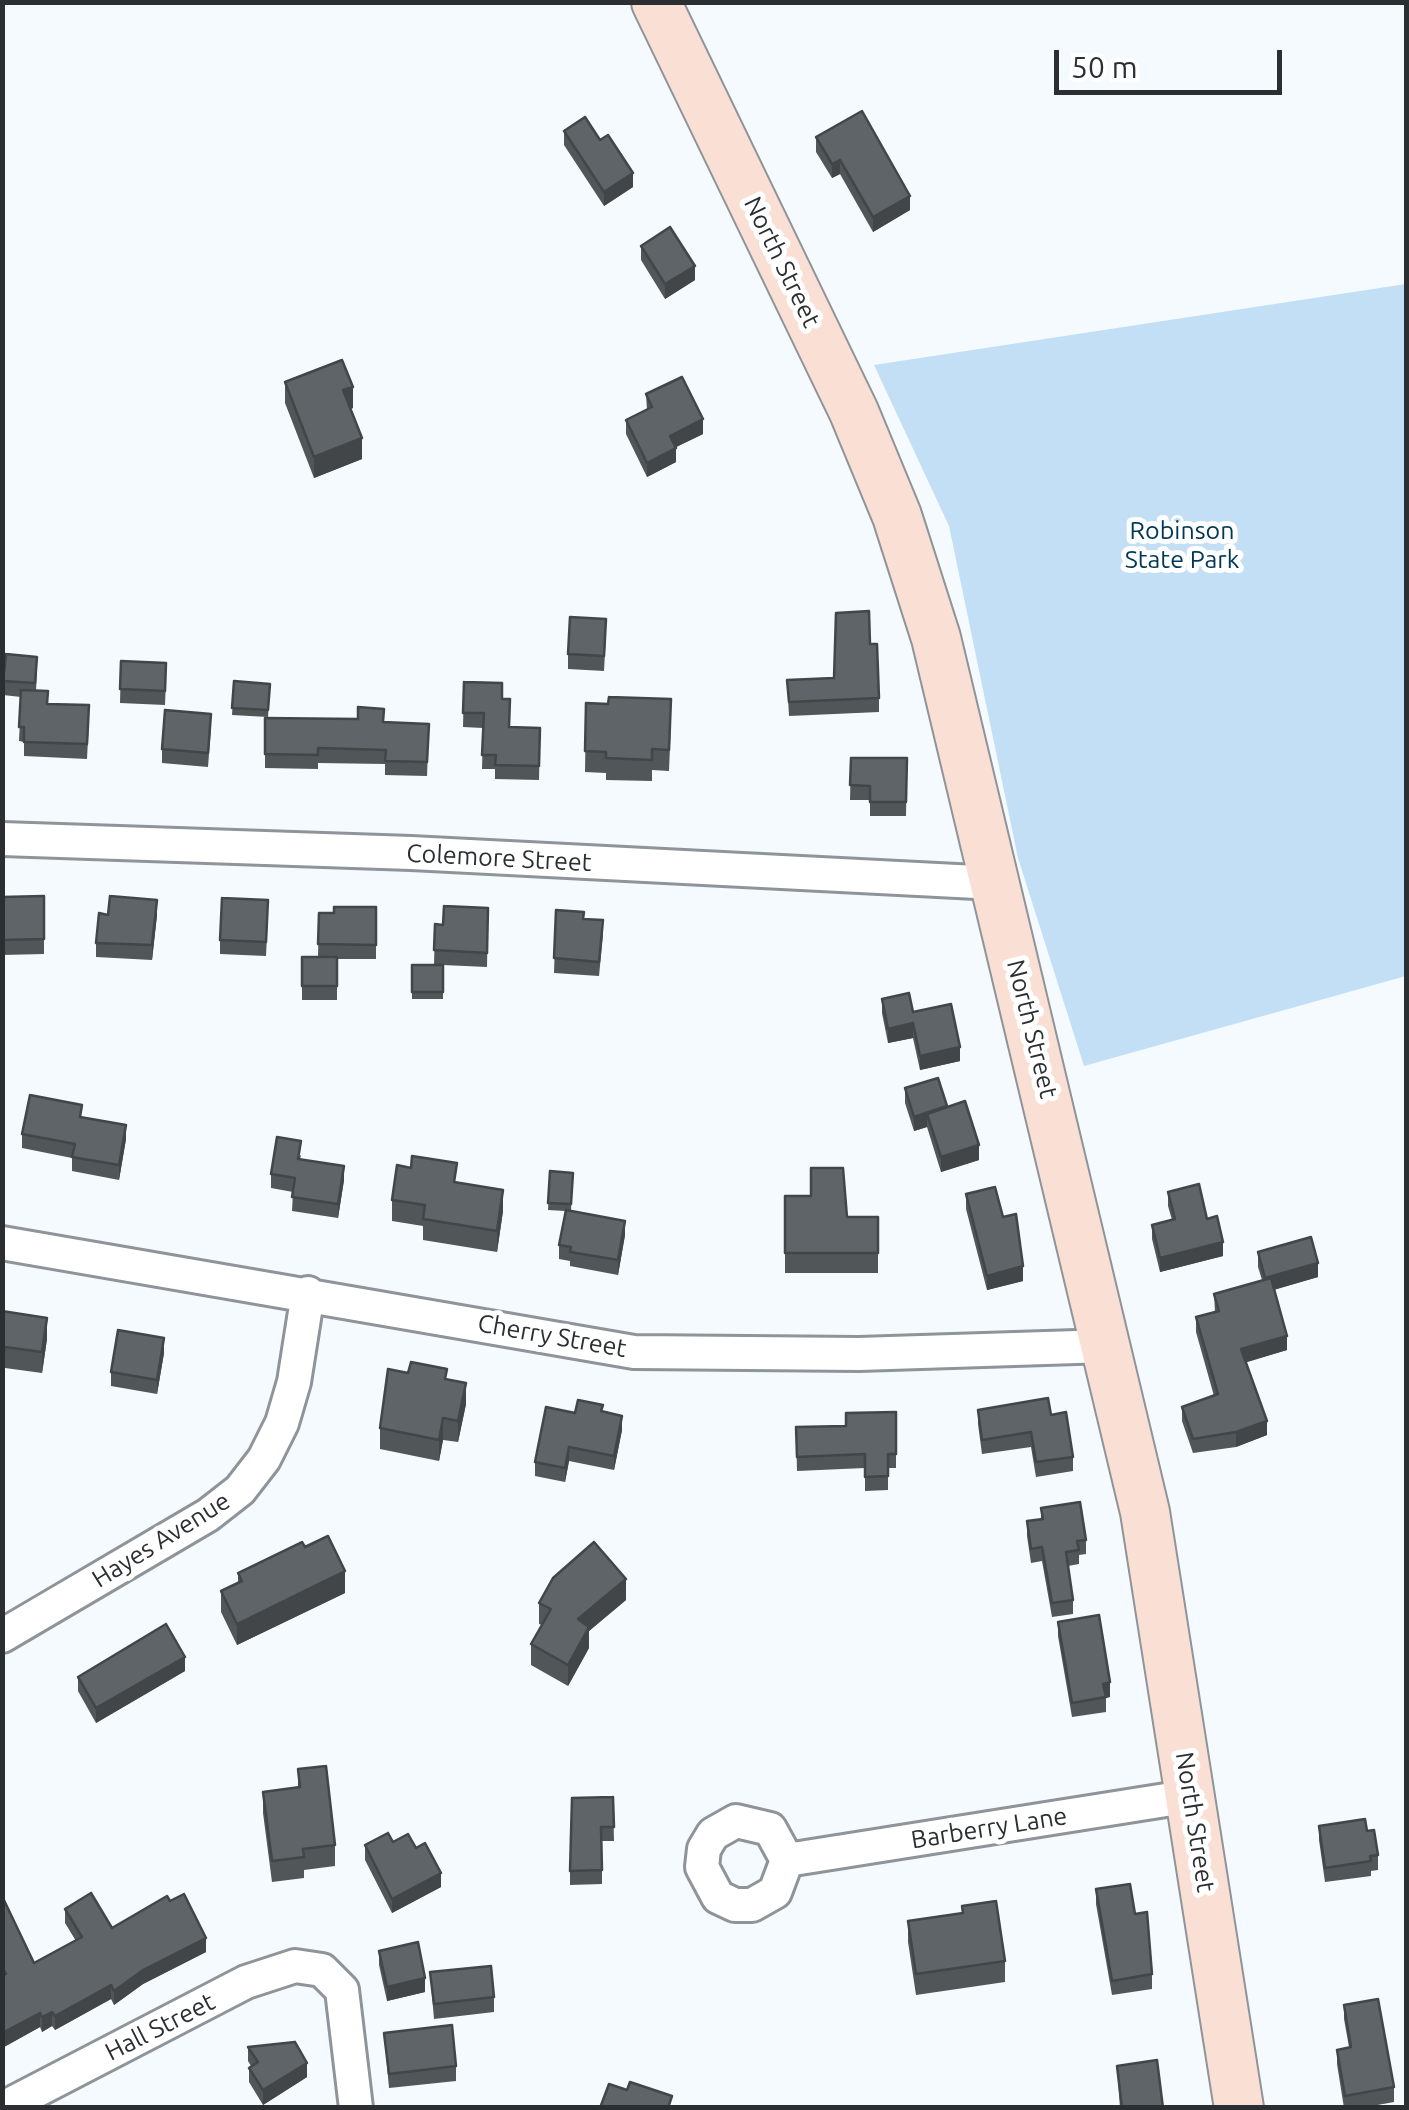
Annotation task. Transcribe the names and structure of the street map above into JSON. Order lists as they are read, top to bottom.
{
  "streets": {
    "main road": ["North Street"],
    "street": [
      "Colemore Street",
      "Cherry Street",
      "Hayes Avenue",
      "Barberry Lane",
      "Hall Street"
    ]
  },
  "crossings": [
    ["North Street", "Colemore Street"],
    ["North Street", "Cherry Street"],
    ["North Street", "Barberry Lane"],
    ["Cherry Street", "Hayes Avenue"]
  ],
  "parks": ["Robinson State Park"],
  "scale_bar": "50 m"
}
